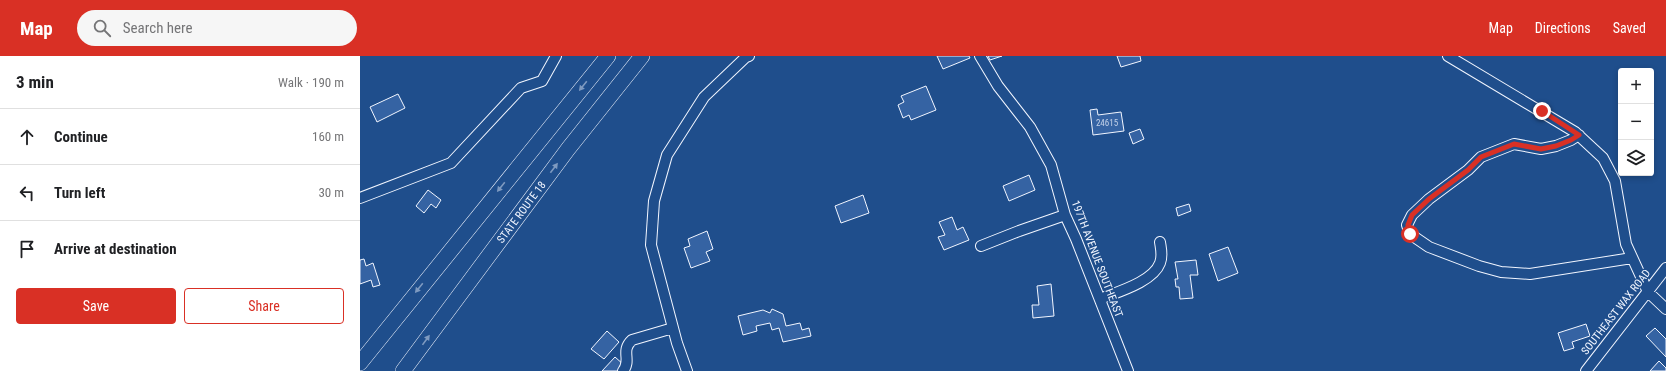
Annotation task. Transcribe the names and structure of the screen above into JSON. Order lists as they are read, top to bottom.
{
  "streets": {
    "highway": ["STATE ROUTE 18"],
    "street": ["197TH AVENUE SOUTHEAST", "SOUTHEAST WAX ROAD"]
  },
  "house_numbers": ["24615"],
  "page": {
    "header": "Map",
    "search": "Search here",
    "nav": ["Map", "Directions", "Saved"],
    "heading": ["3 min", "Walk · 190 m"],
    "map_buttons": ["+", "−"],
    "list": [
      ["Continue", "160 m"],
      ["Turn left", "30 m"],
      "Arrive at destination"
    ],
    "buttons": ["Save", "Share"]
  }
}
